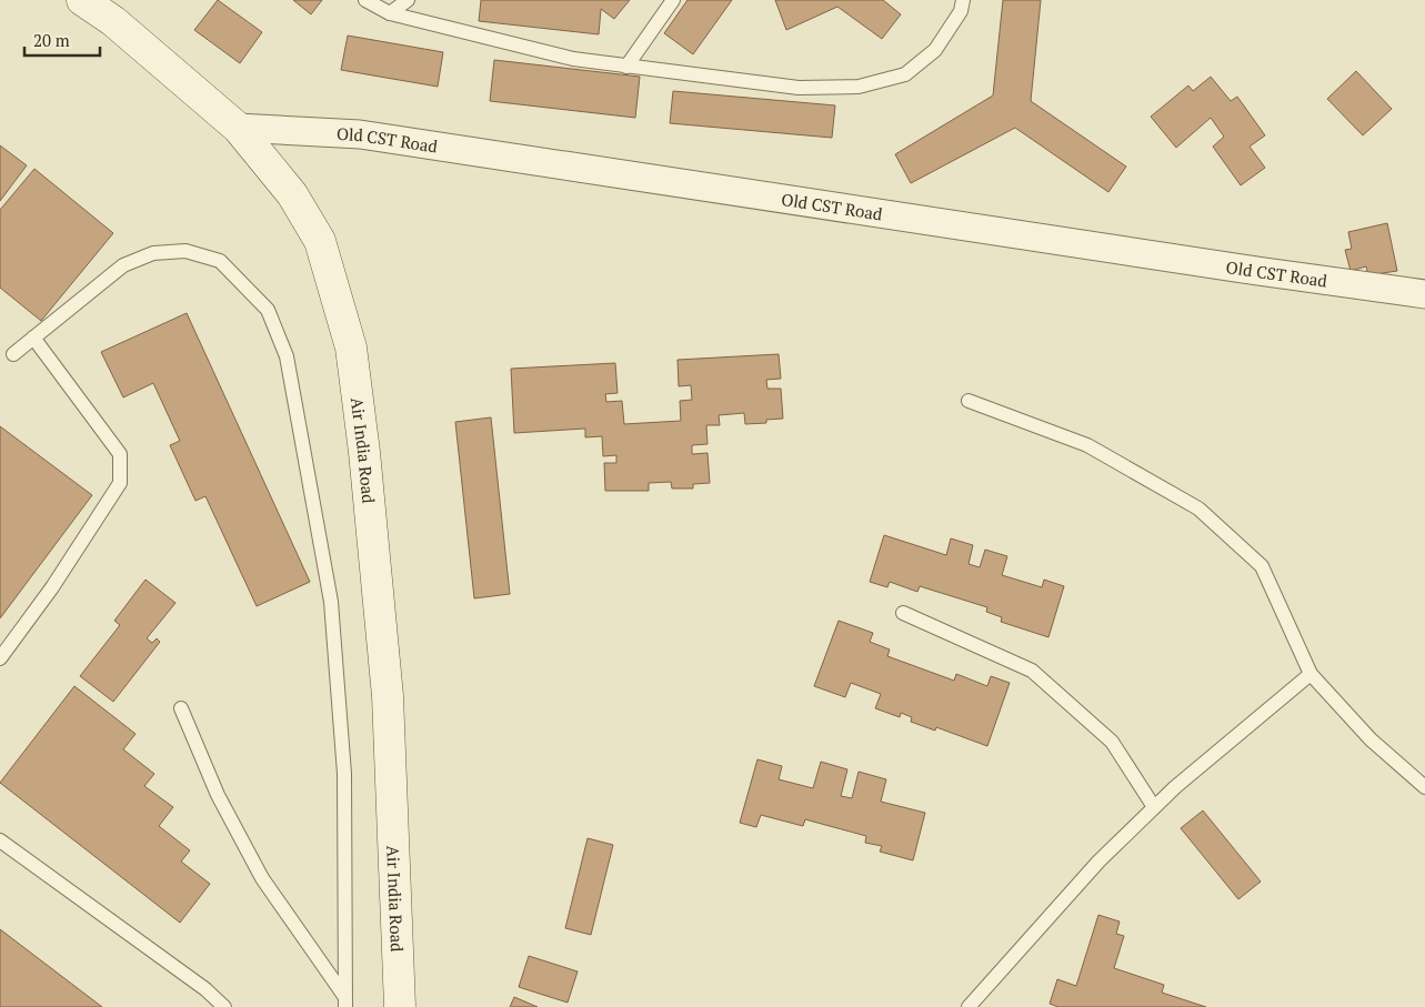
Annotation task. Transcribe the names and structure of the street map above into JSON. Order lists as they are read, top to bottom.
{
  "streets": {
    "street": ["Old CST Road", "Air India Road"]
  },
  "crossings": [
    ["Old CST Road", "Air India Road"]
  ],
  "scale_bar": "20 m"
}
